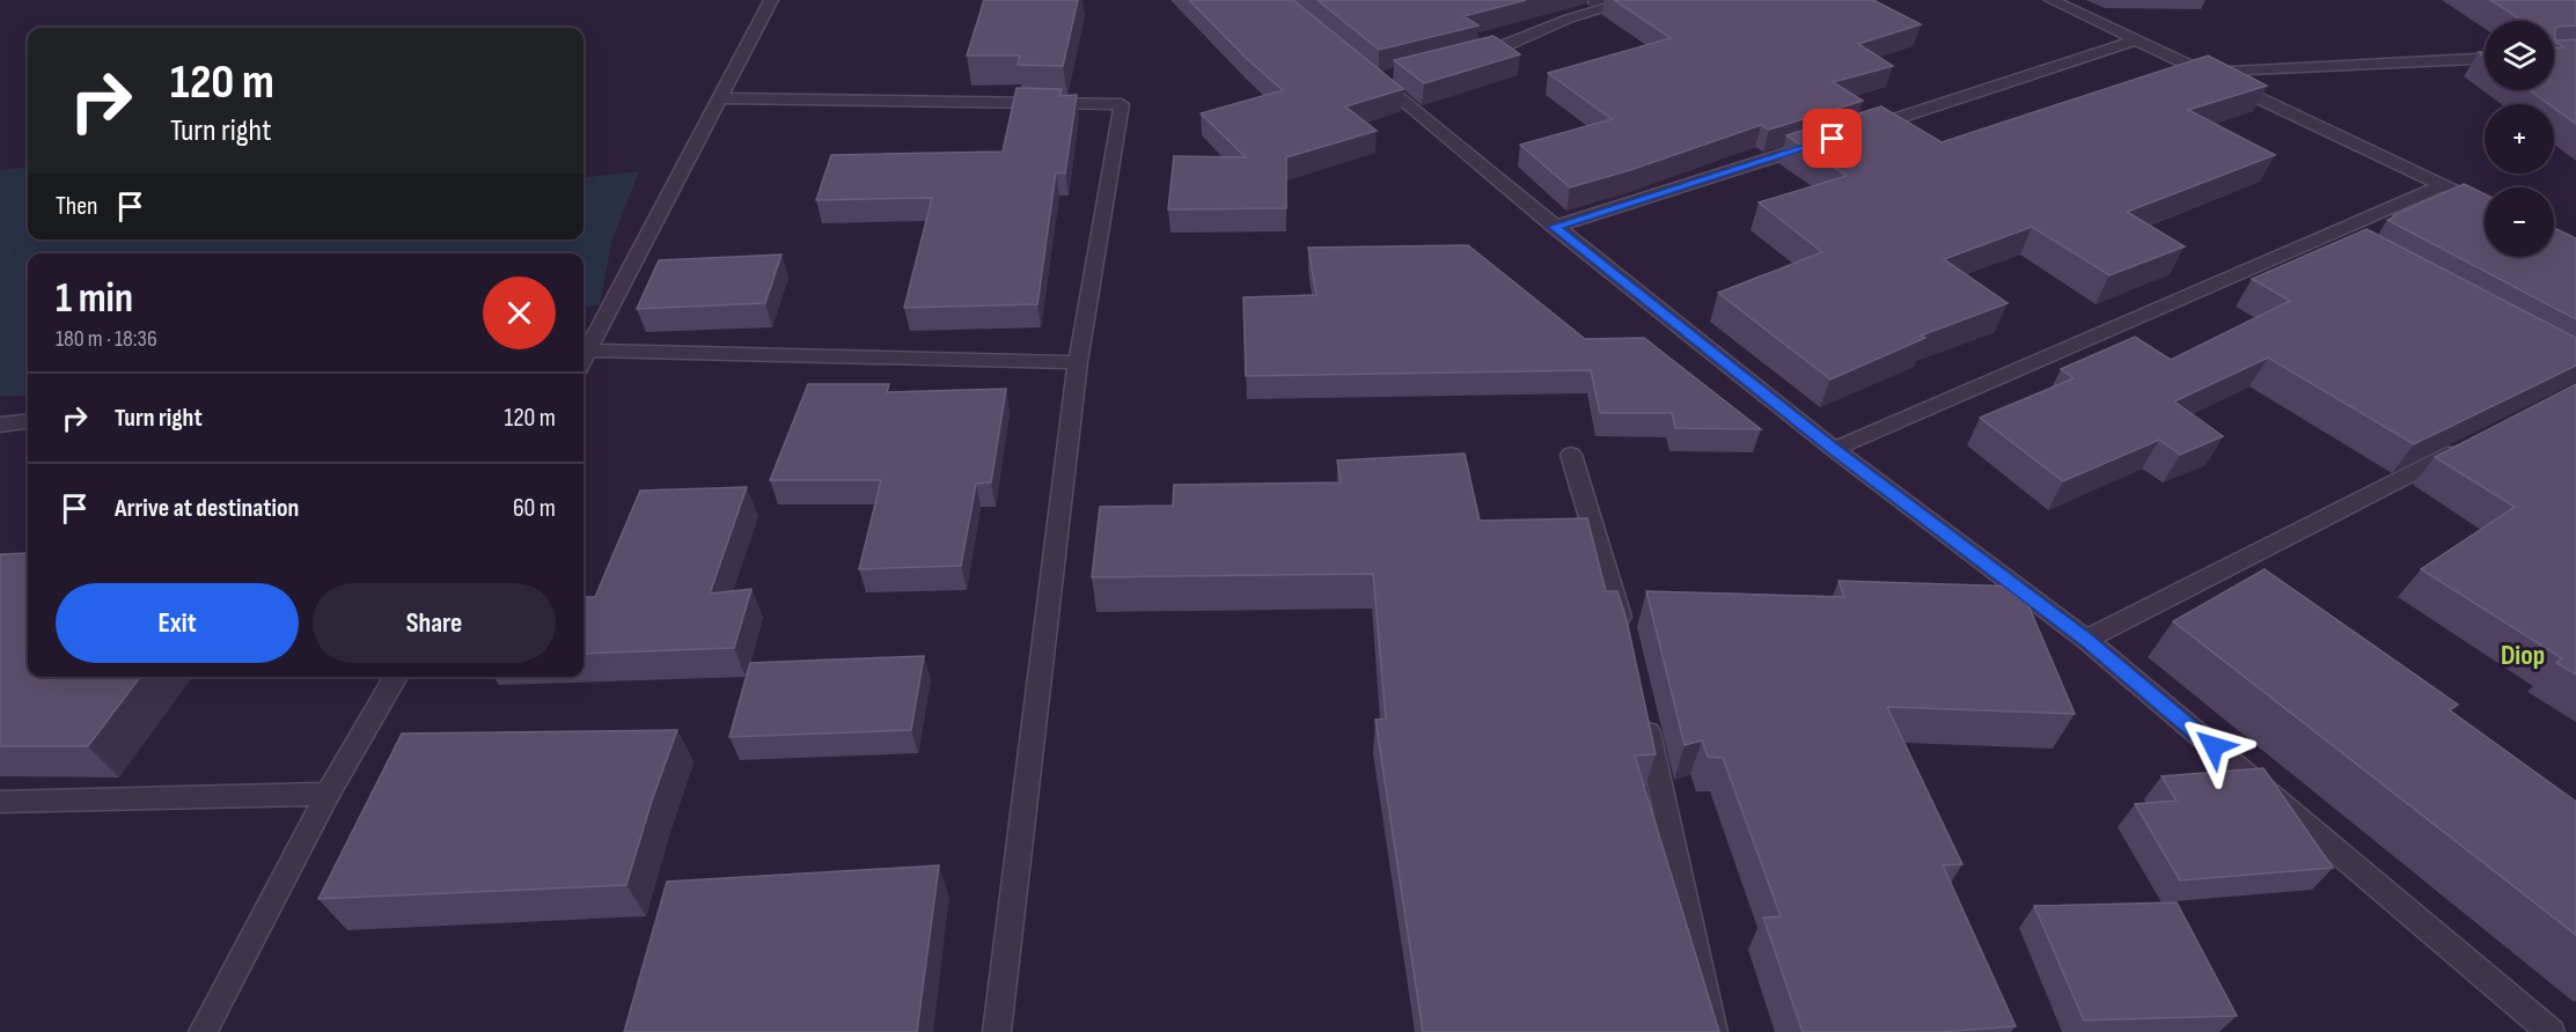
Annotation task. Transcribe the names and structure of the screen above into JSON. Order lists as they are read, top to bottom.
{
  "districts": ["Diop"],
  "page": {
    "map_buttons": ["+", "−"],
    "turn": ["120 m", "Turn right"],
    "then": "Then",
    "heading": ["1 min", "180 m · 18:36"],
    "list": [
      {
        "name": "Turn right",
        "value": "120 m"
      },
      {
        "name": "Arrive at destination",
        "value": "60 m"
      }
    ],
    "buttons": ["Exit", "Share"]
  }
}
